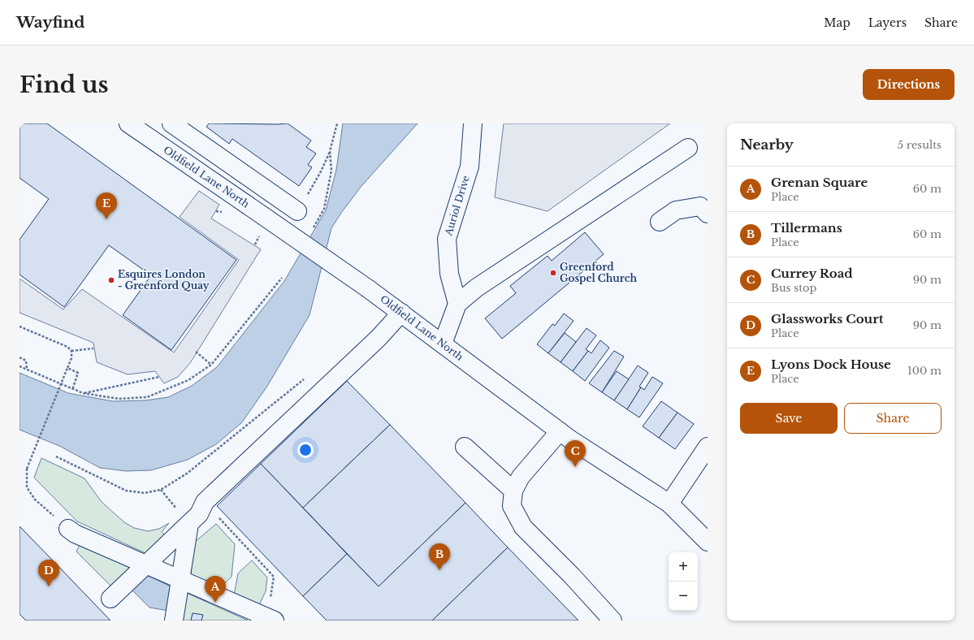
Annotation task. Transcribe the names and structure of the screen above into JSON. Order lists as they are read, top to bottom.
{
  "streets": {
    "street": ["Oldfield Lane North", "Auriol Drive"]
  },
  "places": ["Greenford Gospel Church", "Esquires London - Greenford Quay"],
  "page": {
    "header": "Wayfind",
    "nav": ["Map", "Layers", "Share"],
    "buttons": [
      "Directions",
      ["Save", "Share"]
    ],
    "title": "Find us",
    "heading": ["Nearby", "5 results"],
    "list": [
      {
        "mark": "A",
        "name": "Grenan Square",
        "note": "Place",
        "value": "60 m"
      },
      {
        "mark": "B",
        "name": "Tillermans",
        "note": "Place",
        "value": "60 m"
      },
      {
        "mark": "C",
        "name": "Currey Road",
        "note": "Bus stop",
        "value": "90 m"
      },
      {
        "mark": "D",
        "name": "Glassworks Court",
        "note": "Place",
        "value": "90 m"
      },
      {
        "mark": "E",
        "name": "Lyons Dock House",
        "note": "Place",
        "value": "100 m"
      }
    ],
    "pins": [
      "E",
      "C",
      "B",
      "D",
      "A"
    ],
    "map_buttons": ["+", "−"]
  }
}
